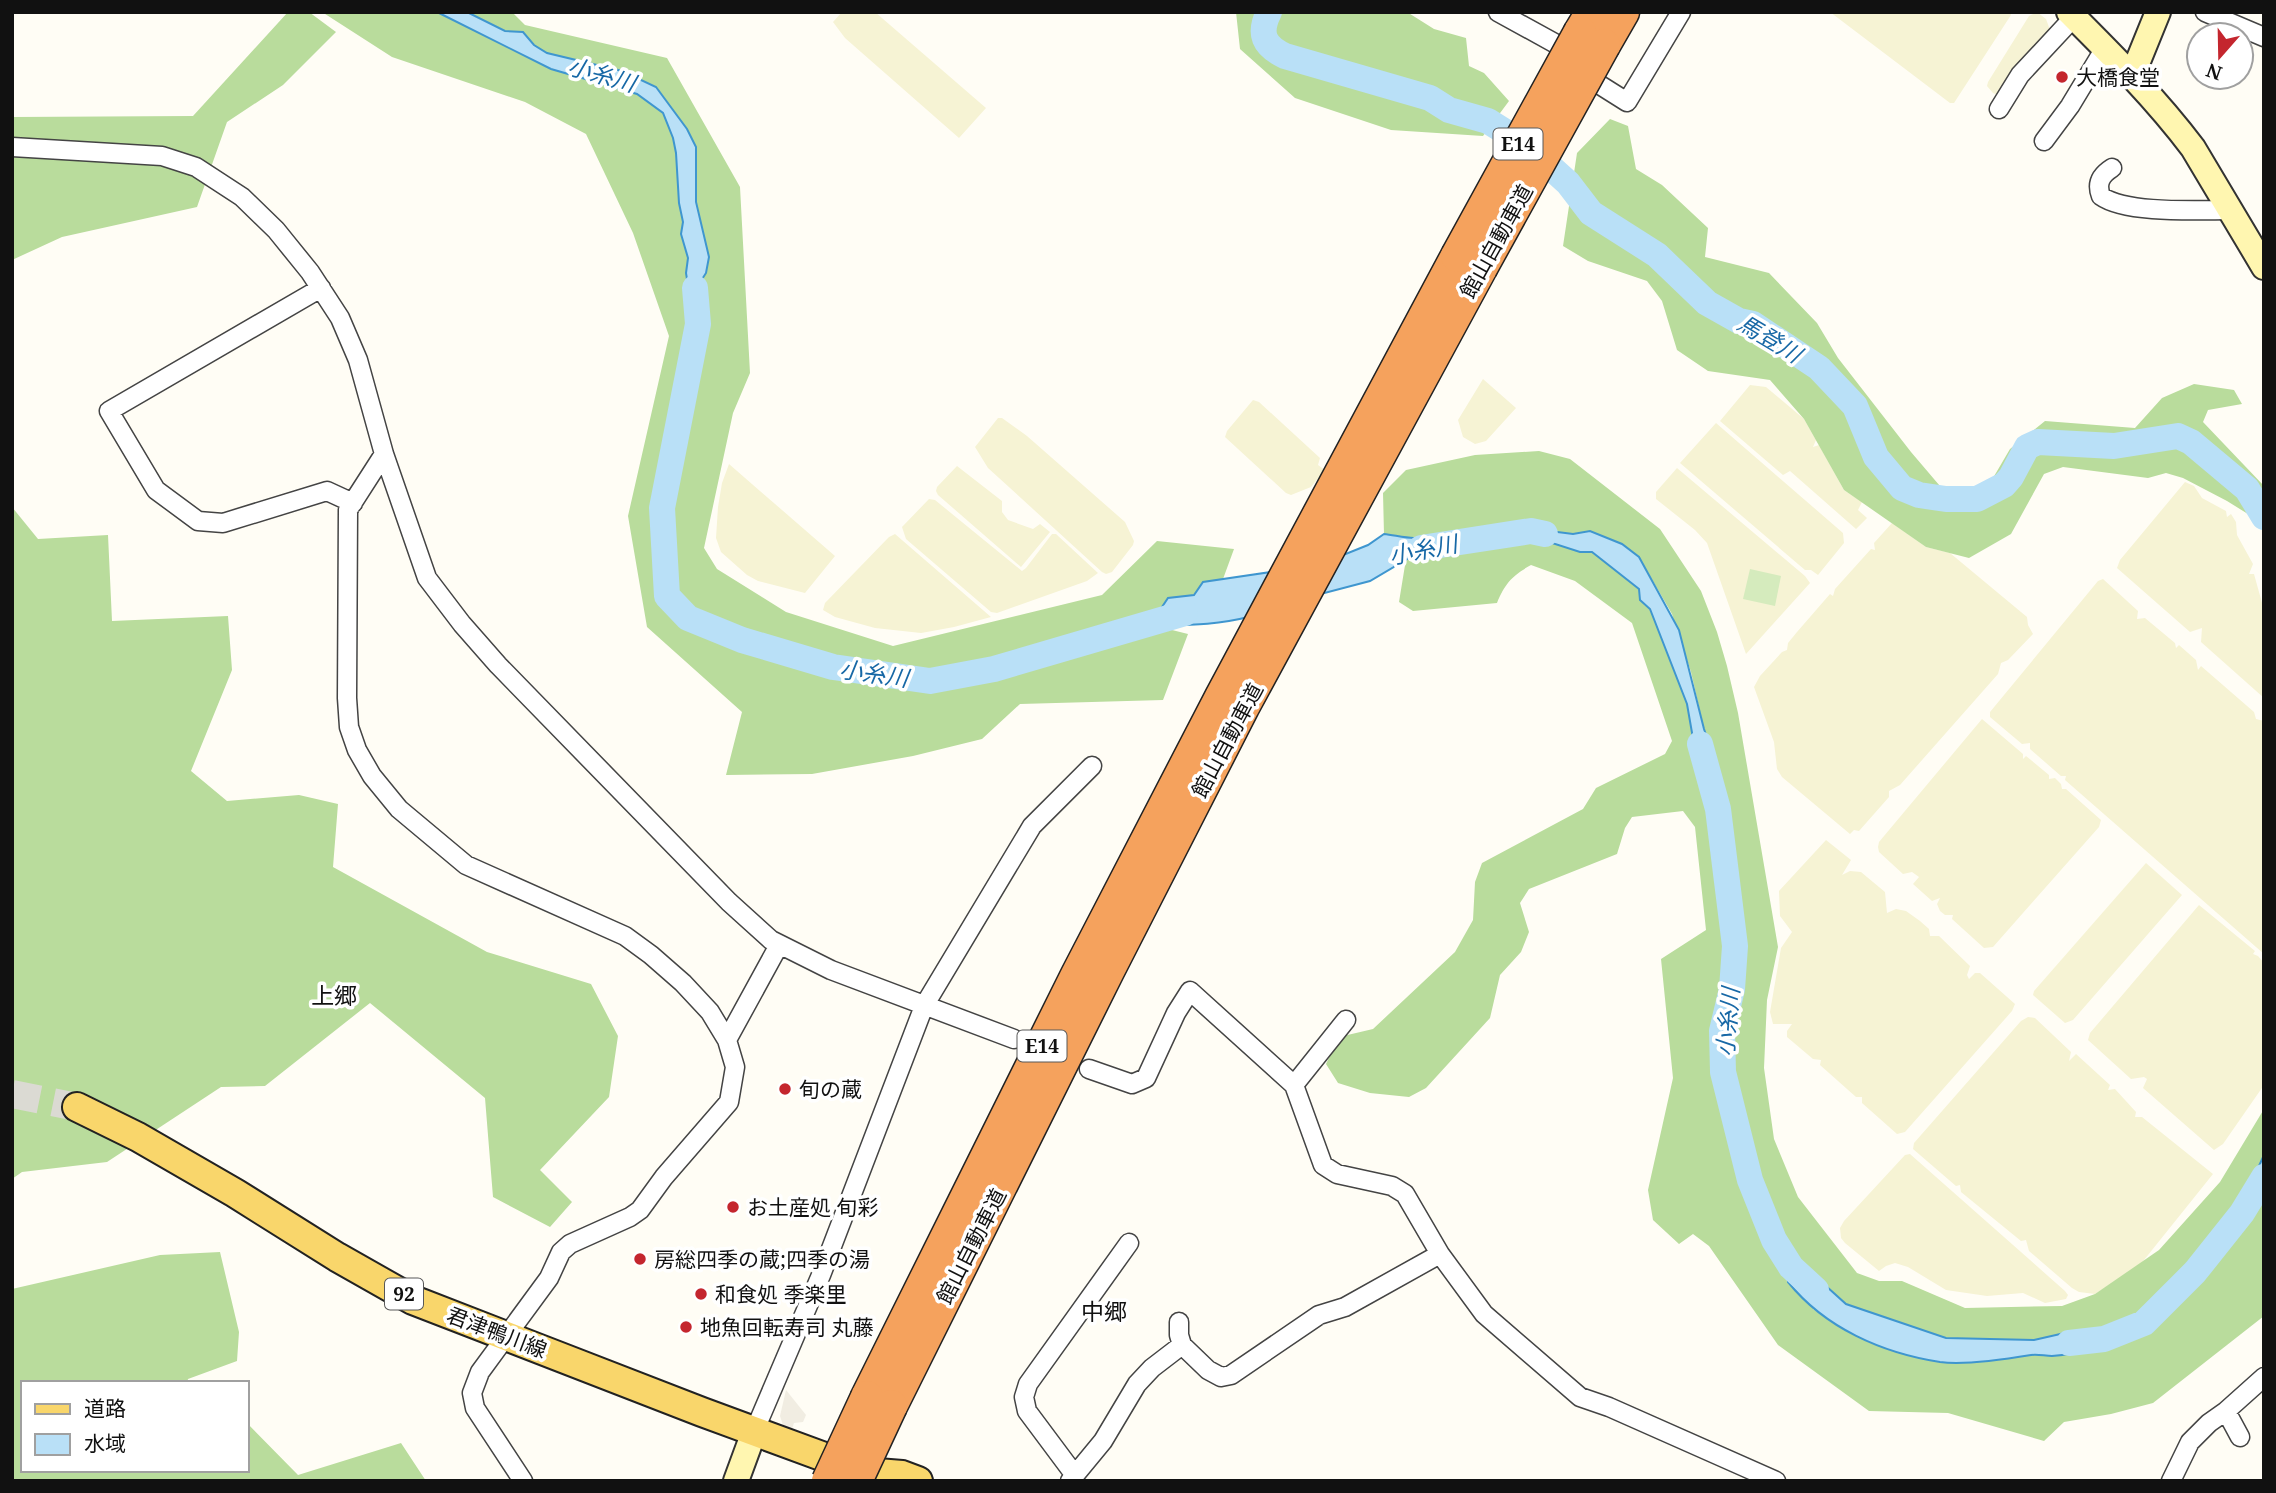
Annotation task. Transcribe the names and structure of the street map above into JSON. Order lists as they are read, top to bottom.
{
  "streets": {
    "highway": ["E14", "館山自動車道"],
    "main road": ["92", "君津鴨川線"]
  },
  "districts": ["上郷", "中郷"],
  "water": ["小糸川", "馬登川"],
  "places": [
    "大橋食堂",
    "旬の蔵",
    "お土産処 旬彩",
    "房総四季の蔵;四季の湯",
    "和食処 季楽里",
    "地魚回転寿司 丸藤"
  ],
  "legend": ["道路", "水域"],
  "north": "bottom"
}
